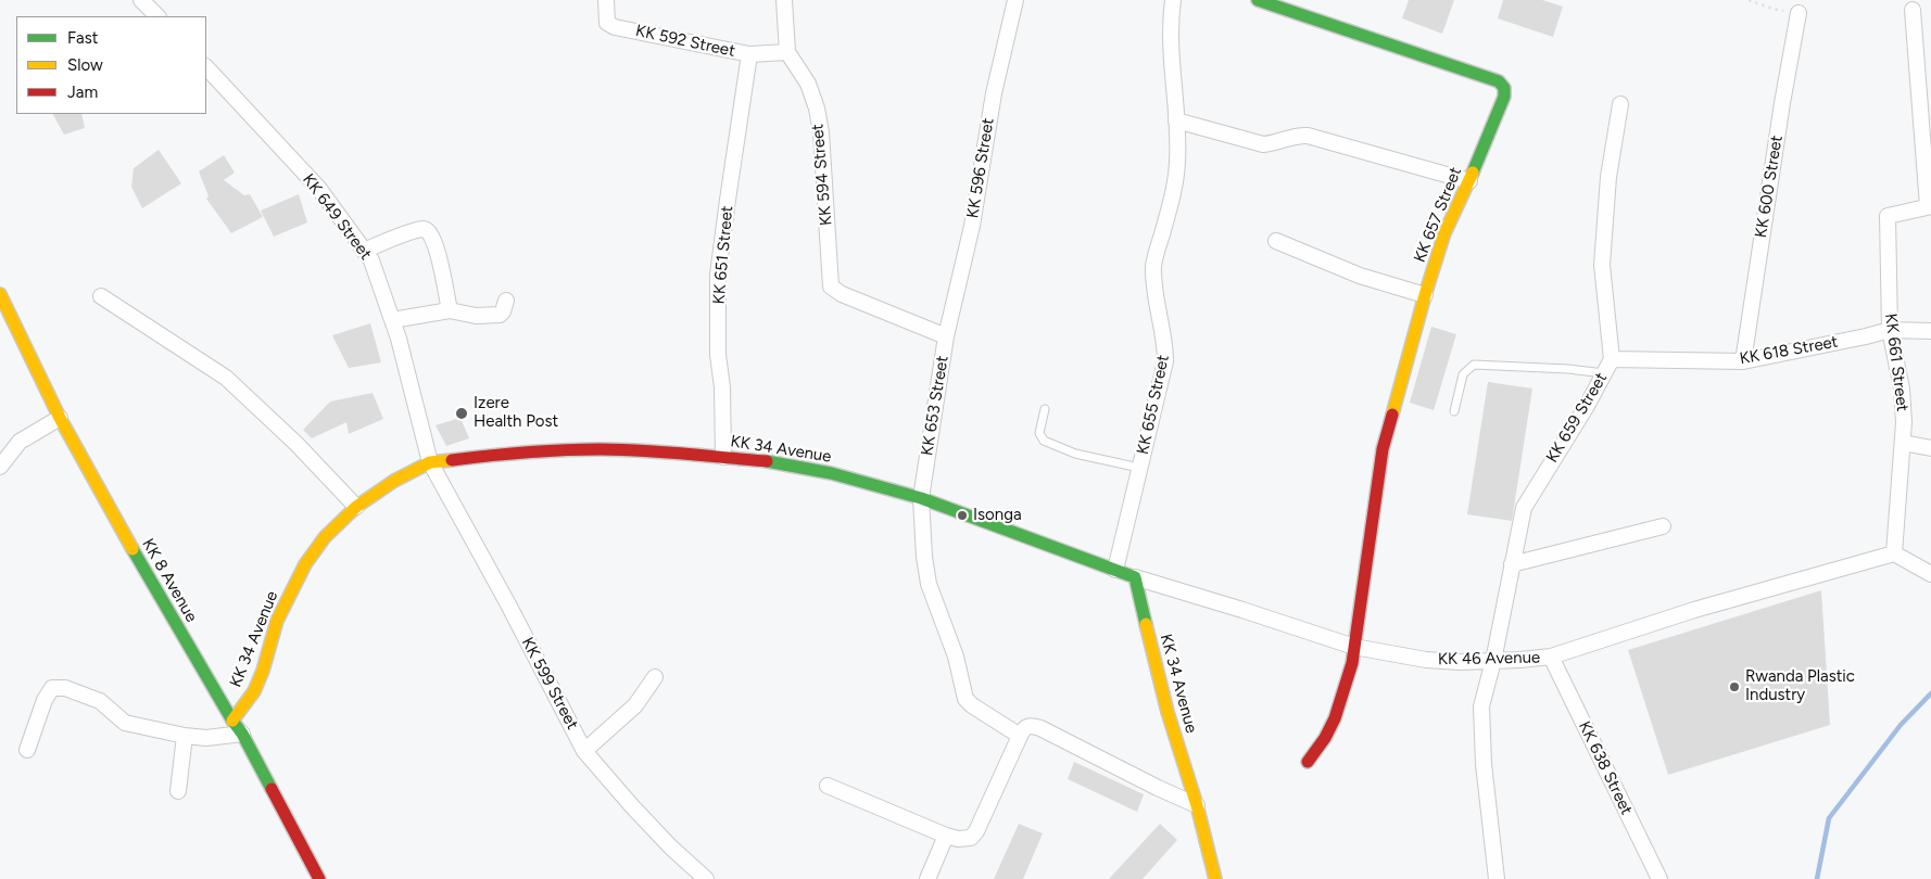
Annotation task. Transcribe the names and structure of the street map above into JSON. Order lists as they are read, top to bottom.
{
  "streets": {
    "main road": ["KK 657 Street", "KK 34 Avenue", "KK 8 Avenue"],
    "street": [
      "KK 592 Street",
      "KK 596 Street",
      "KK 594 Street",
      "KK 600 Street",
      "KK 649 Street",
      "KK 651 Street",
      "KK 618 Street",
      "KK 661 Street",
      "KK 655 Street",
      "KK 653 Street",
      "KK 659 Street",
      "KK 46 Avenue",
      "KK 599 Street",
      "KK 638 Street"
    ]
  },
  "crossings": [
    ["KK 592 Street", "KK 594 Street"],
    ["KK 592 Street", "KK 651 Street"],
    ["KK 596 Street", "KK 653 Street"],
    ["KK 594 Street", "KK 653 Street"],
    ["KK 600 Street", "KK 618 Street"],
    ["KK 657 Street", "KK 46 Avenue"],
    ["KK 649 Street", "KK 34 Avenue"],
    ["KK 649 Street", "KK 599 Street"],
    ["KK 651 Street", "KK 34 Avenue"],
    ["KK 618 Street", "KK 661 Street"],
    ["KK 618 Street", "KK 659 Street"],
    ["KK 661 Street", "KK 46 Avenue"],
    ["KK 655 Street", "KK 34 Avenue"],
    ["KK 653 Street", "KK 34 Avenue"],
    ["KK 659 Street", "KK 46 Avenue"],
    ["KK 34 Avenue", "KK 8 Avenue"],
    ["KK 34 Avenue", "KK 46 Avenue"],
    ["KK 34 Avenue", "KK 599 Street"],
    ["KK 46 Avenue", "KK 638 Street"]
  ],
  "places": ["Izere Health Post", "Isonga", "Rwanda Plastic Industry"],
  "legend": ["Fast", "Slow", "Jam"]
}
